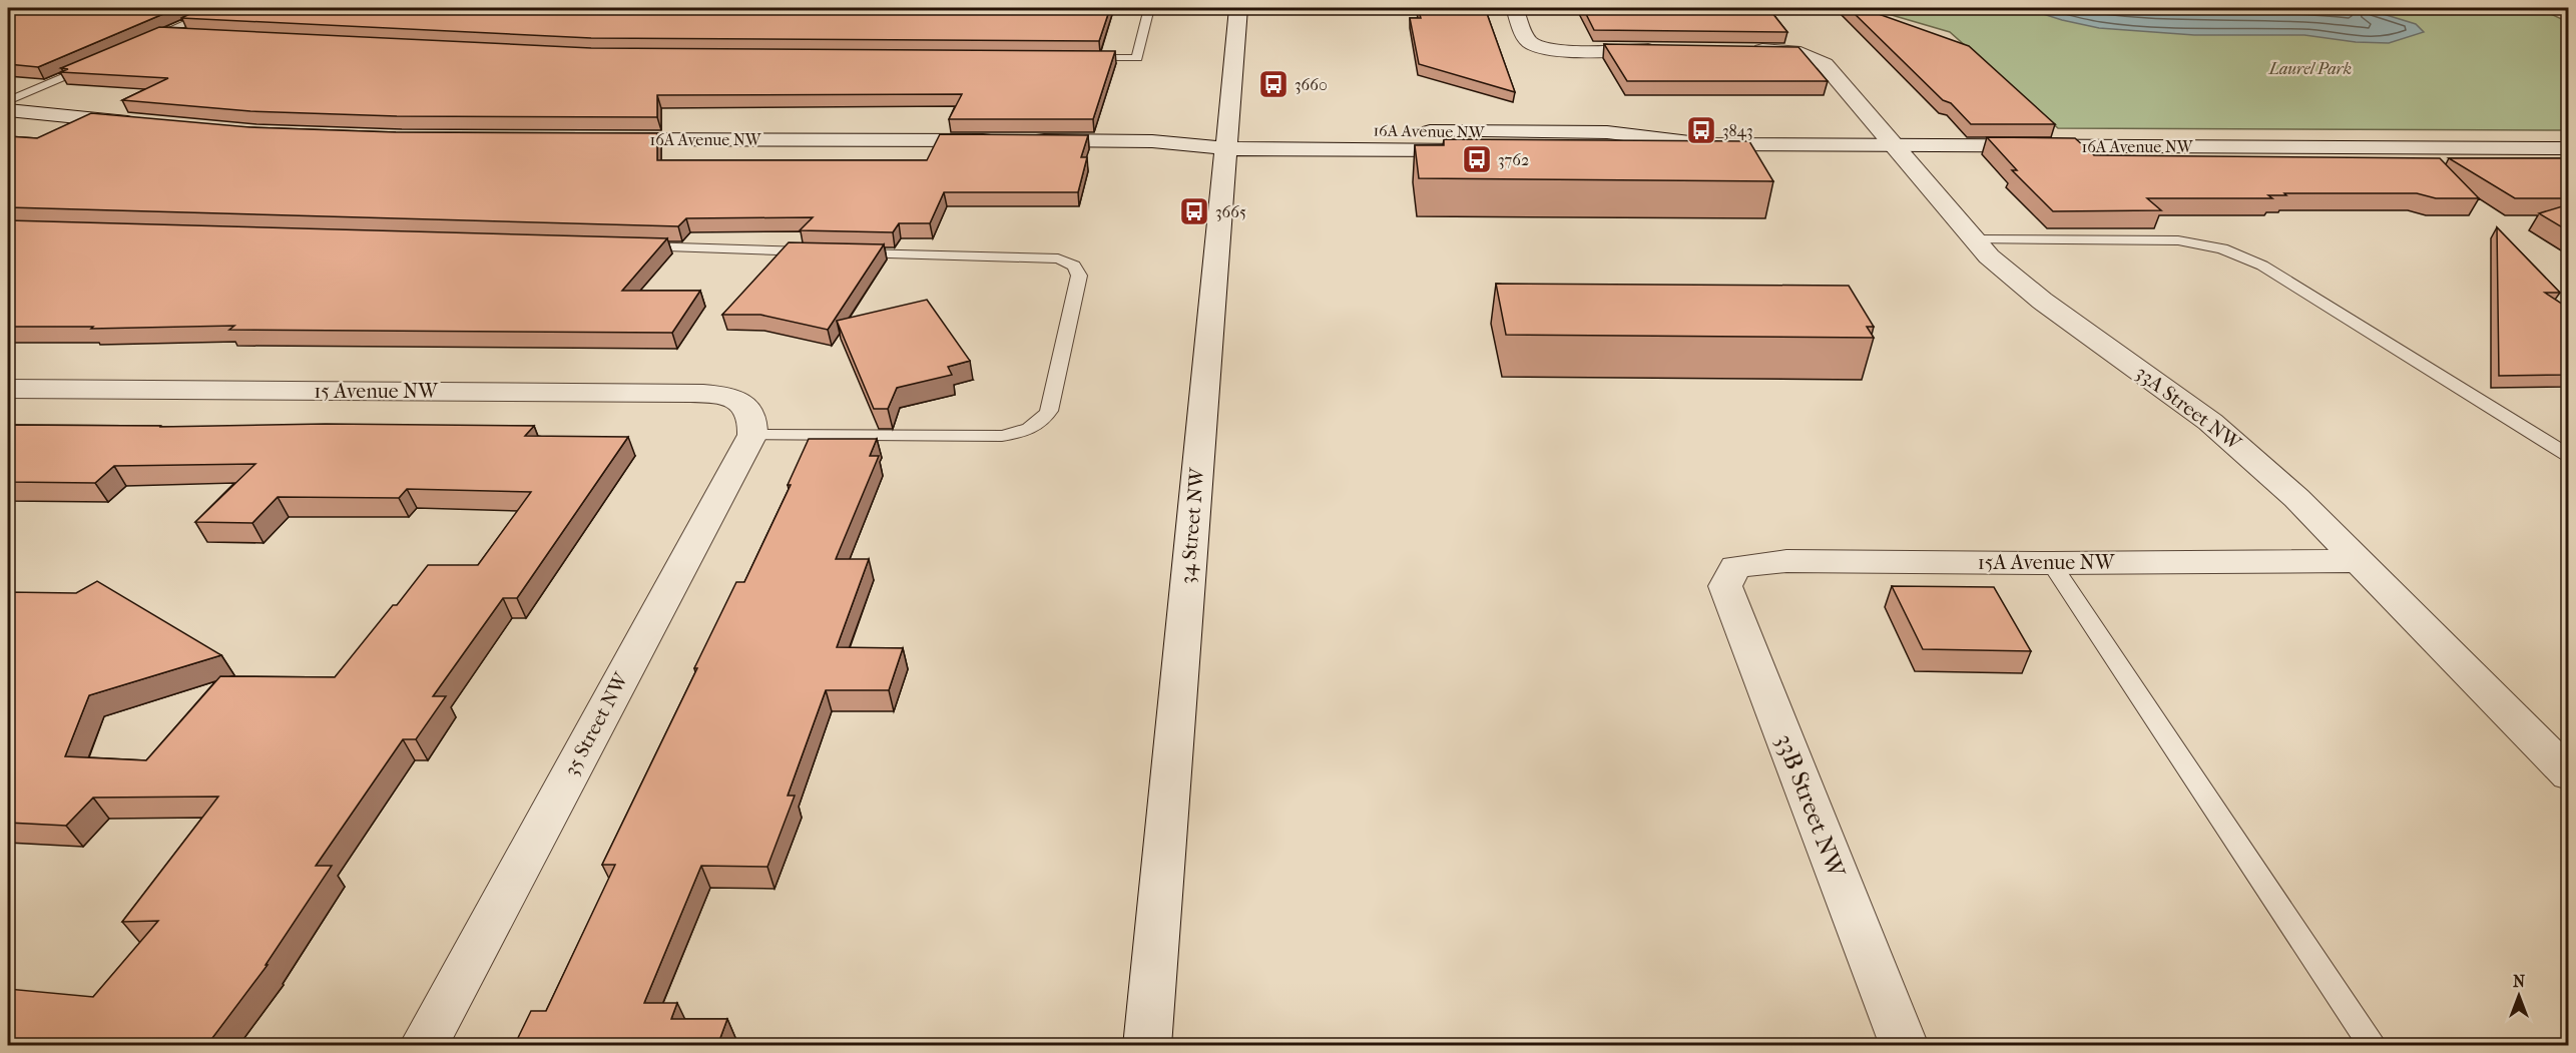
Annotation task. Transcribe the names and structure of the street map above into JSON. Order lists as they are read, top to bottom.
{
  "streets": {
    "street": [
      "16A Avenue NW",
      "15 Avenue NW",
      "33A Street NW",
      "34 Street NW",
      "15A Avenue NW",
      "35 Street NW",
      "33B Street NW"
    ]
  },
  "crossings": [
    ["16A Avenue NW", "33A Street NW"],
    ["16A Avenue NW", "34 Street NW"],
    ["15 Avenue NW", "35 Street NW"],
    ["33A Street NW", "15A Avenue NW"],
    ["15A Avenue NW", "33B Street NW"]
  ],
  "parks": ["Laurel Park"],
  "places": {
    "bus stop": [
      "3660",
      "3843",
      "3762",
      "3665"
    ]
  },
  "north": "top"
}
